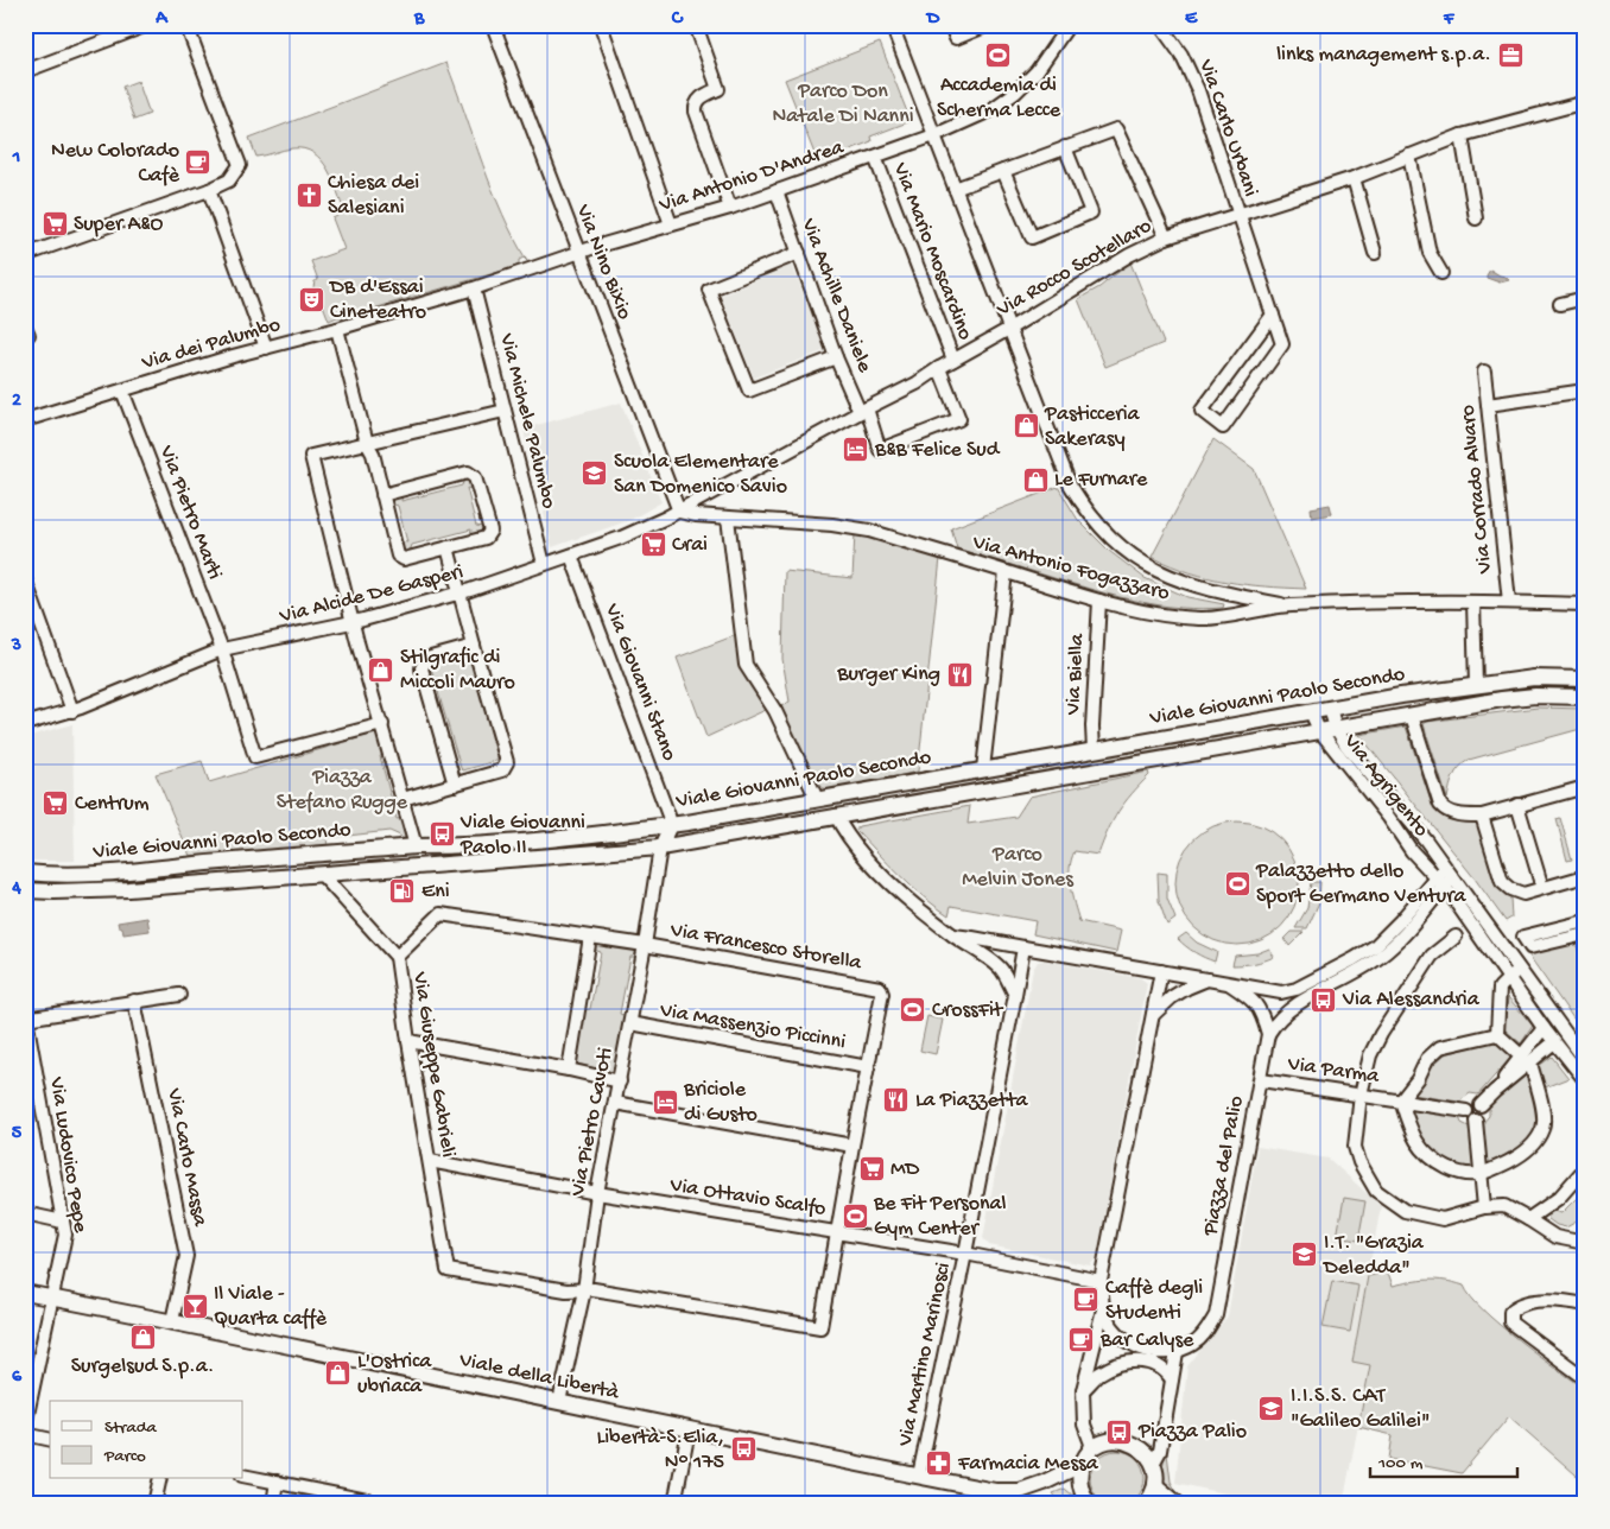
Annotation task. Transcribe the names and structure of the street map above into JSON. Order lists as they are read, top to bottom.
{
  "streets": {
    "main road": ["Viale Giovanni Paolo Secondo", "Viale della Libertà"],
    "street": [
      "Via Carlo Urbani",
      "Via Antonio D'Andrea",
      "Via Mario Moscardino",
      "Via Nino Bixio",
      "Via Rocco Scotellaro",
      "Via Achille Daniele",
      "Via dei Palumbo",
      "Via Michele Palumbo",
      "Via Corrado Alvaro",
      "Via Pietro Marti",
      "Via Antonio Fogazzaro",
      "Via Alcide De Gasperi",
      "Via Biella",
      "Via Giovanni Stano",
      "Via Agrigento",
      "Via Francesco Storella",
      "Via Massenzio Piccinni",
      "Via Giuseppe Gabrieli",
      "Via Parma",
      "Via Pietro Cavoti",
      "Via Ludovico Pepe",
      "Via Carlo Massa",
      "Piazza del Palio",
      "Via Ottavio Scalfo",
      "Via Martino Marinosci"
    ]
  },
  "crossings": [
    ["Via Carlo Urbani", "Via Rocco Scotellaro"],
    ["Via Antonio D'Andrea", "Via Mario Moscardino"],
    ["Via Antonio D'Andrea", "Via Nino Bixio"],
    ["Via Antonio D'Andrea", "Via Achille Daniele"],
    ["Via Antonio D'Andrea", "Via dei Palumbo"],
    ["Via Mario Moscardino", "Via Rocco Scotellaro"],
    ["Via Nino Bixio", "Via Rocco Scotellaro"],
    ["Via Nino Bixio", "Via dei Palumbo"],
    ["Via Nino Bixio", "Via Alcide De Gasperi"],
    ["Via Rocco Scotellaro", "Via Achille Daniele"],
    ["Via Rocco Scotellaro", "Via Alcide De Gasperi"],
    ["Via dei Palumbo", "Via Michele Palumbo"],
    ["Via dei Palumbo", "Via Pietro Marti"],
    ["Via Michele Palumbo", "Via Alcide De Gasperi"],
    ["Via Corrado Alvaro", "Via Antonio Fogazzaro"],
    ["Via Pietro Marti", "Via Alcide De Gasperi"],
    ["Via Antonio Fogazzaro", "Via Biella"],
    ["Via Alcide De Gasperi", "Via Giovanni Stano"],
    ["Via Biella", "Viale Giovanni Paolo Secondo"],
    ["Via Giovanni Stano", "Viale Giovanni Paolo Secondo"],
    ["Via Giovanni Stano", "Via Pietro Cavoti"],
    ["Viale Giovanni Paolo Secondo", "Via Agrigento"],
    ["Viale Giovanni Paolo Secondo", "Via Pietro Cavoti"],
    ["Via Francesco Storella", "Via Massenzio Piccinni"],
    ["Via Francesco Storella", "Via Giuseppe Gabrieli"],
    ["Via Francesco Storella", "Via Pietro Cavoti"],
    ["Via Massenzio Piccinni", "Via Pietro Cavoti"],
    ["Via Giuseppe Gabrieli", "Via Pietro Cavoti"],
    ["Via Giuseppe Gabrieli", "Via Ottavio Scalfo"],
    ["Via Parma", "Piazza del Palio"],
    ["Via Pietro Cavoti", "Via Ottavio Scalfo"],
    ["Via Pietro Cavoti", "Viale della Libertà"],
    ["Via Ludovico Pepe", "Viale della Libertà"],
    ["Via Carlo Massa", "Viale della Libertà"],
    ["Via Ottavio Scalfo", "Via Martino Marinosci"],
    ["Via Martino Marinosci", "Viale della Libertà"]
  ],
  "parks": ["Parco Don Natale Di Nanni", "Piazza Stefano Rugge", "Parco Melvin Jones"],
  "places": {
    "office": ["links management s.p.a."],
    "sports": [
      "Accademia di Scherma Lecce",
      "Palazzetto dello Sport Germano Ventura",
      "CrossFit",
      "Be Fit Personal Gym Center"
    ],
    "cafe": ["New Colorado Cafè", "Caffè degli Studenti", "Bar Calyse"],
    "church": ["Chiesa dei Salesiani"],
    "supermarket": [
      "Super A&O",
      "Crai",
      "Centrum",
      "MD"
    ],
    "theatre": ["DB d'Essai Cineteatro"],
    "shop": [
      "Pasticceria Sakerasy",
      "Le Furnare",
      "Stilgrafic di Miccoli Mauro",
      "Surgelsud S.p.a.",
      "L'Ostrica ubriaca"
    ],
    "hotel": ["B&B Felice Sud", "Briciole di Gusto"],
    "school or university": ["Scuola Elementare San Domenico Savio", "I.T. \"Grazia Deledda\"", "I.I.S.S. CAT \"Galileo Galilei\""],
    "restaurant": ["Burger King", "La Piazzetta"],
    "bus stop": [
      "Viale Giovanni Paolo II",
      "Via Alessandria",
      "Piazza Palio",
      "Libertà-S.Elia, N° 175"
    ],
    "fuel station": ["Eni"],
    "bar": ["Il Viale - Quarta caffè"],
    "pharmacy": ["Farmacia Messa"]
  },
  "legend": ["Strada", "Parco"],
  "scale_bar": "100 m",
  "grid": {
    "columns": [
      "A",
      "B",
      "C",
      "D",
      "E",
      "F"
    ],
    "rows": [
      "1",
      "2",
      "3",
      "4",
      "5",
      "6"
    ]
  }
}
